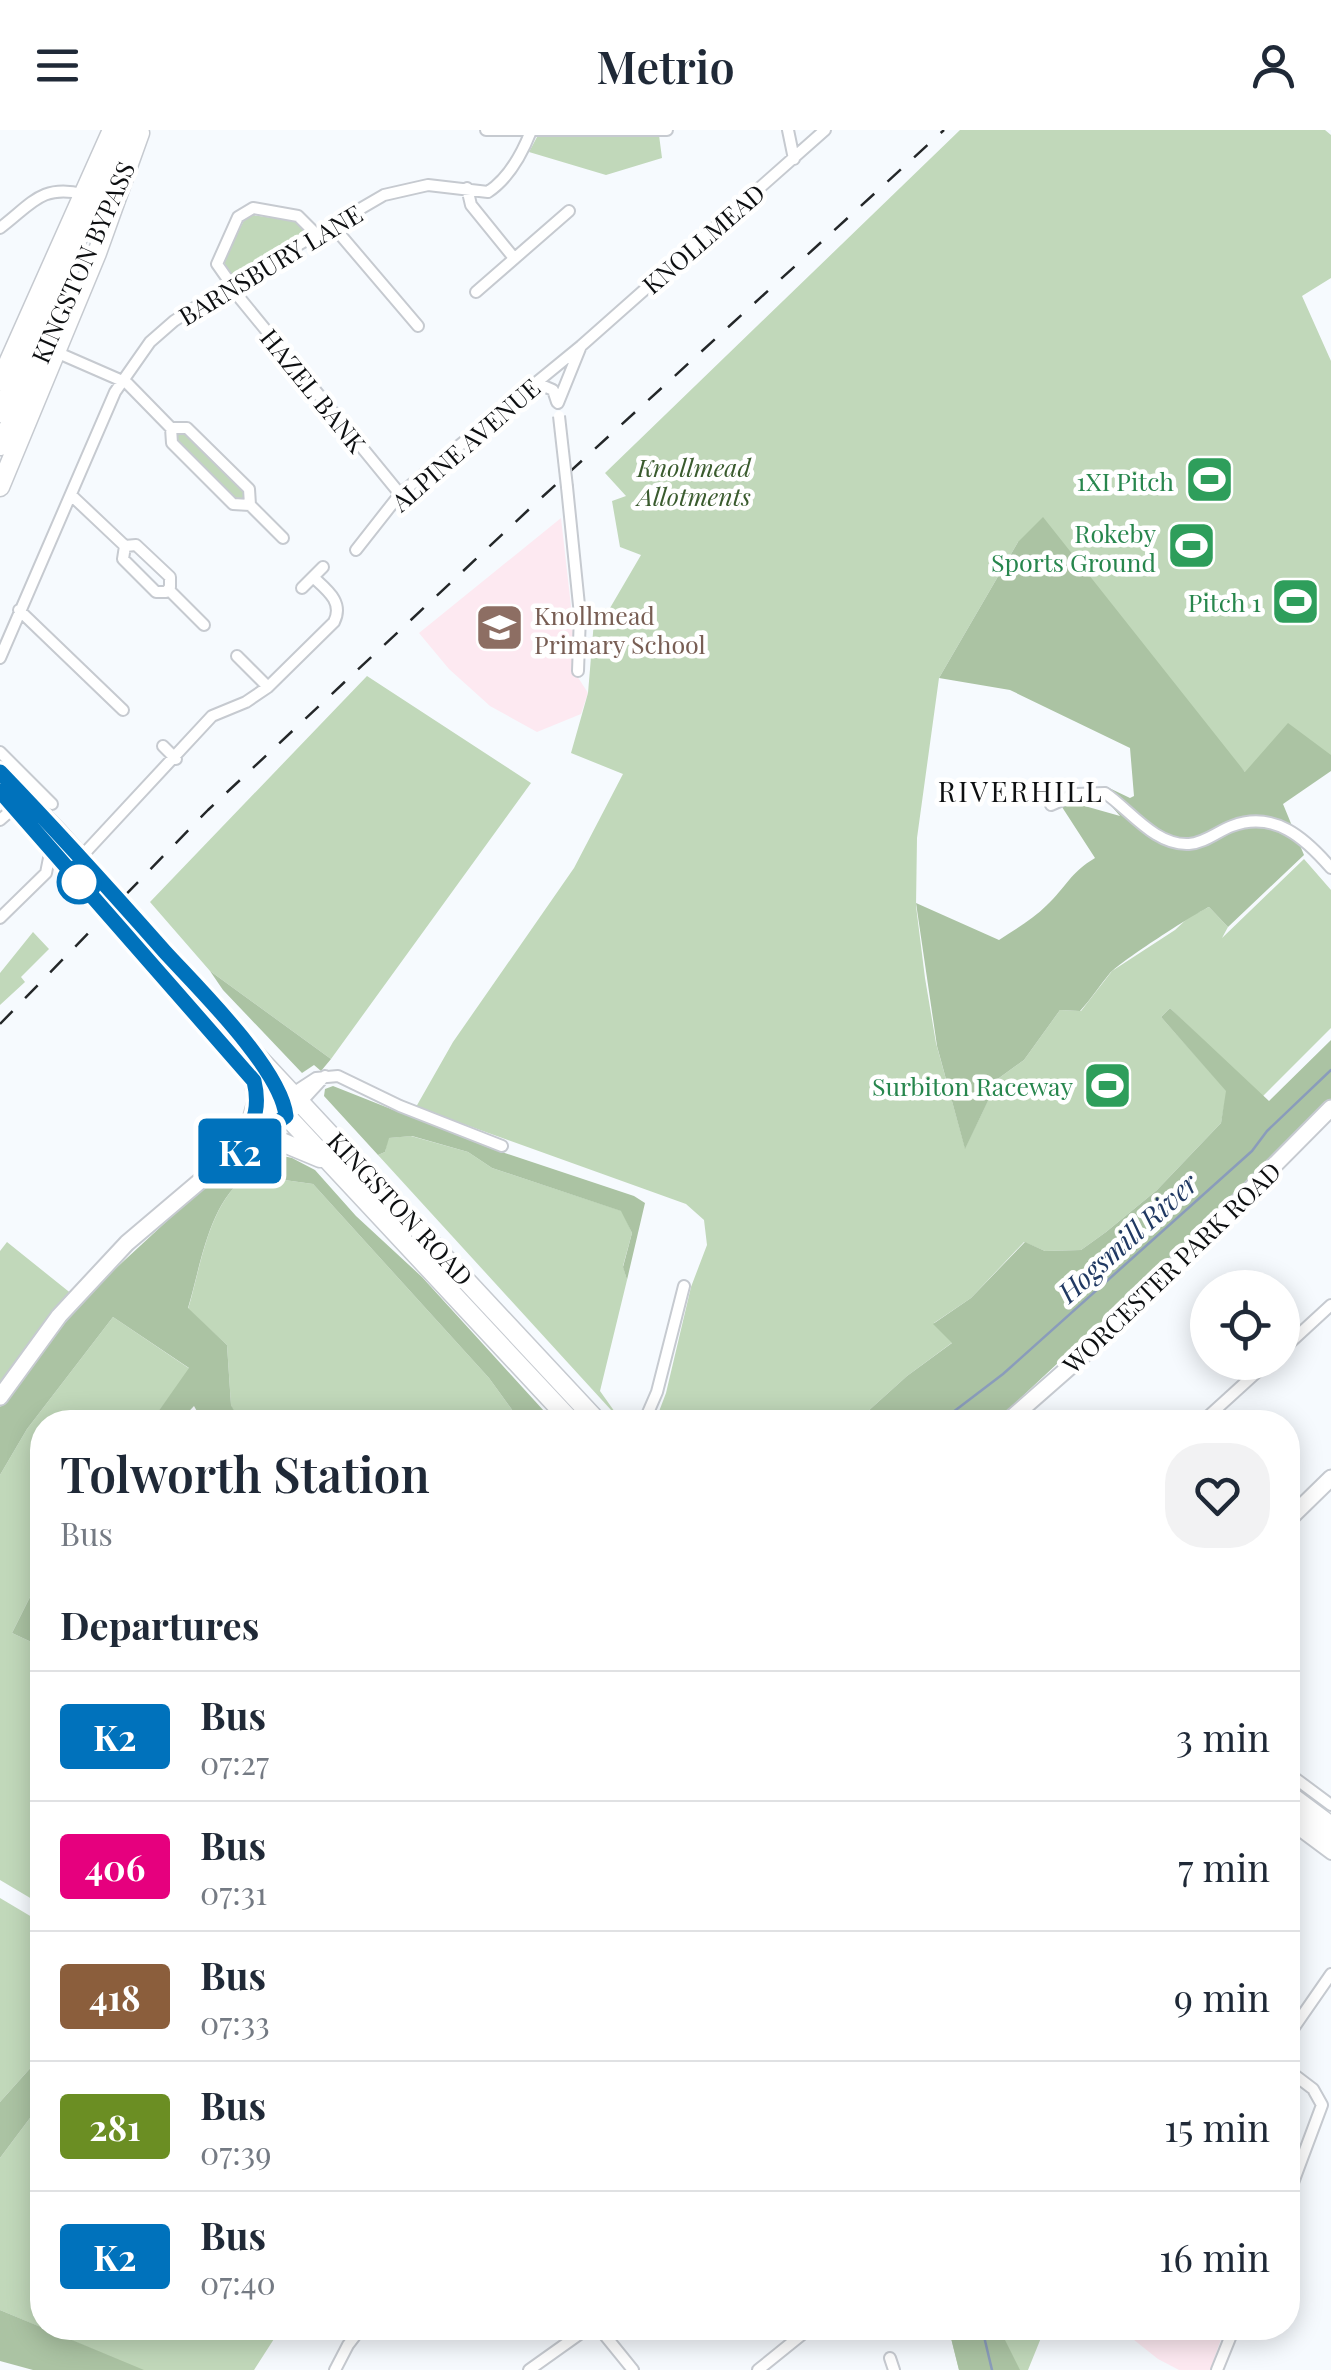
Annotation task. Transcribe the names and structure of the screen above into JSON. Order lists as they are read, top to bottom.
{
  "streets": {
    "highway": ["KINGSTON BYPASS", "KINGSTON ROAD"],
    "street": [
      "KNOLLMEAD",
      "BARNSBURY LANE",
      "HAZEL BANK",
      "ALPINE AVENUE",
      "WORCESTER PARK ROAD"
    ]
  },
  "crossings": [
    ["KNOLLMEAD", "ALPINE AVENUE"],
    ["BARNSBURY LANE", "HAZEL BANK"],
    ["HAZEL BANK", "ALPINE AVENUE"]
  ],
  "districts": ["RIVERHILL"],
  "water": ["Hogsmill River"],
  "parks": ["Knollmead Allotments"],
  "places": {
    "sports": [
      "1XI Pitch",
      "Rokeby Sports Ground",
      "Pitch 1",
      "Surbiton Raceway"
    ],
    "school or university": ["Knollmead Primary School"]
  },
  "lines": ["bus line K2"],
  "page": {
    "header": "Metrio",
    "on_map": "K2",
    "heading": [
      ["Tolworth Station", "Bus"],
      "Departures"
    ],
    "list": [
      {
        "mark": "K2",
        "name": "Bus",
        "note": "07:27",
        "value": "3 min"
      },
      {
        "mark": "406",
        "name": "Bus",
        "note": "07:31",
        "value": "7 min"
      },
      {
        "mark": "418",
        "name": "Bus",
        "note": "07:33",
        "value": "9 min"
      },
      {
        "mark": "281",
        "name": "Bus",
        "note": "07:39",
        "value": "15 min"
      },
      {
        "mark": "K2",
        "name": "Bus",
        "note": "07:40",
        "value": "16 min"
      }
    ]
  }
}
